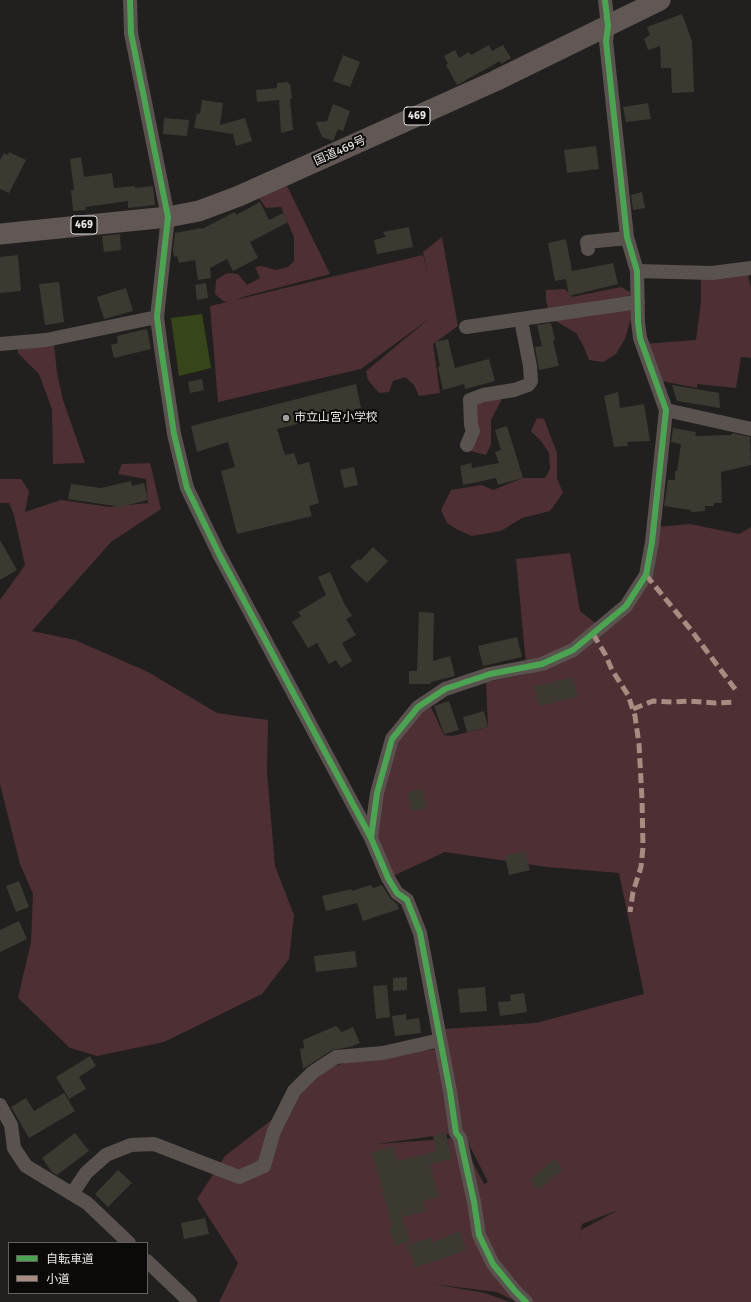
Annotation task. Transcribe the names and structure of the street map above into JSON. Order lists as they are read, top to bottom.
{
  "streets": {
    "highway": ["469", "国道469号"]
  },
  "places": ["市立山宮小学校"],
  "legend": ["自転車道", "小道"]
}
